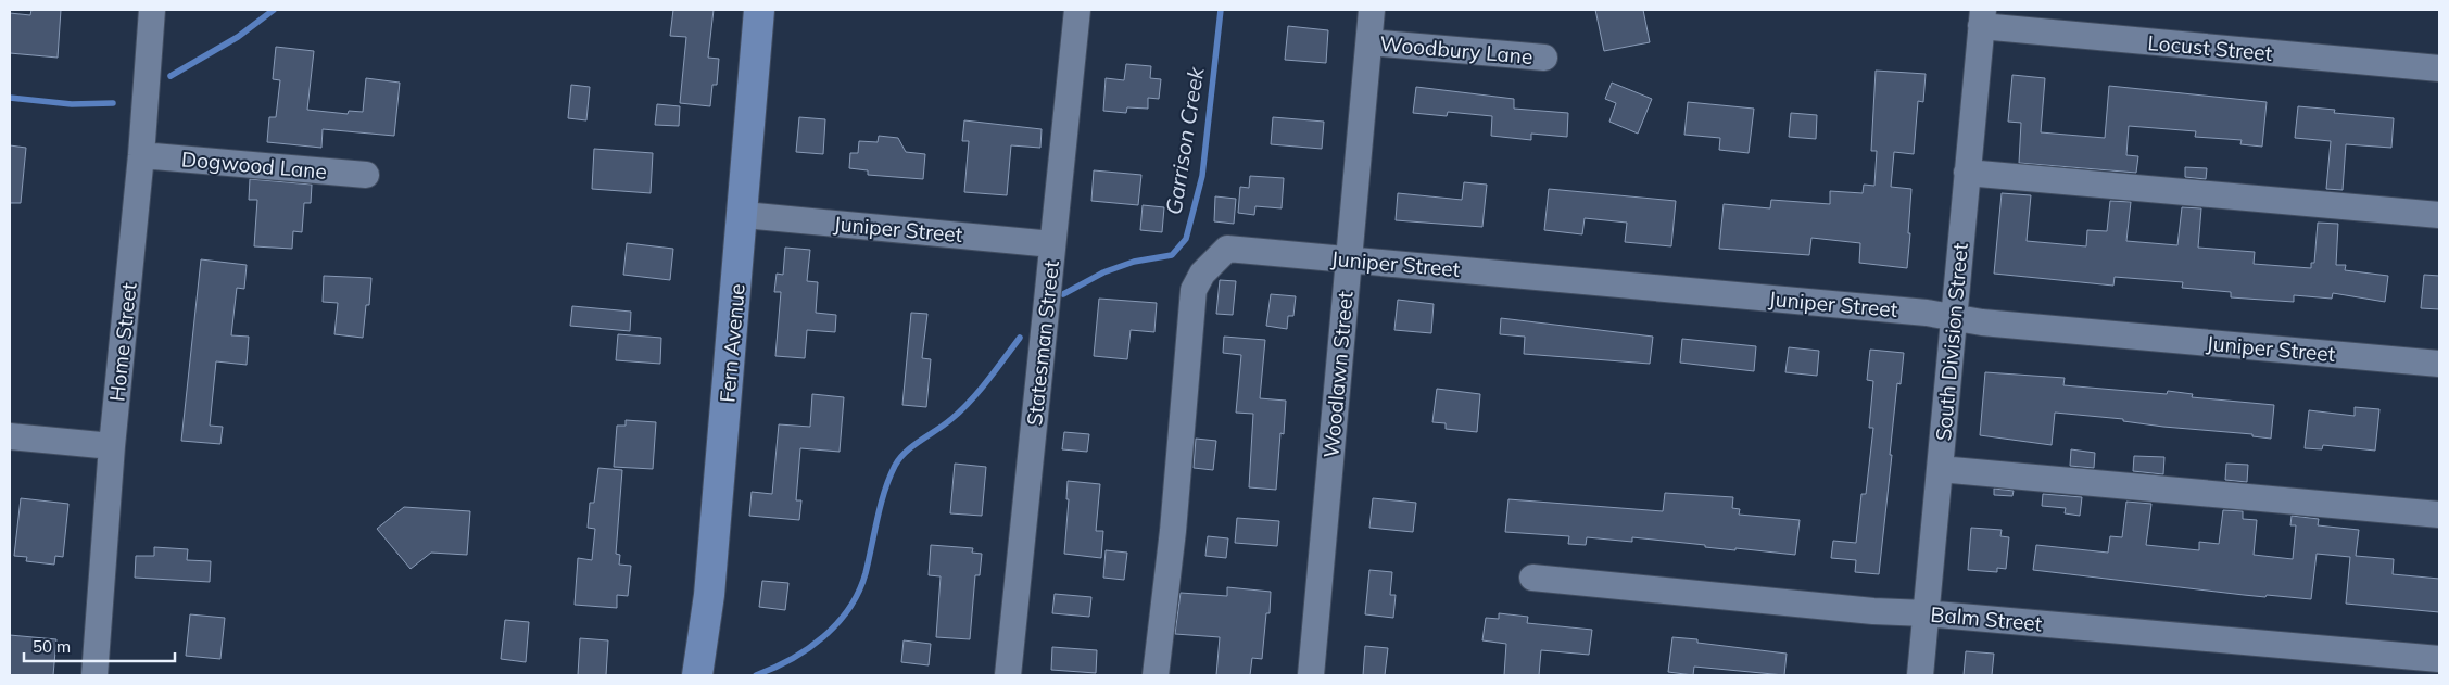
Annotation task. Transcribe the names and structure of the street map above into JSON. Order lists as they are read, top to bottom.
{
  "streets": {
    "main road": ["Fern Avenue"],
    "street": [
      "Locust Street",
      "Woodbury Lane",
      "Dogwood Lane",
      "Juniper Street",
      "Home Street",
      "South Division Street",
      "Statesman Street",
      "Woodlawn Street",
      "Balm Street"
    ]
  },
  "crossings": [
    ["Locust Street", "South Division Street"],
    ["Woodbury Lane", "Woodlawn Street"],
    ["Dogwood Lane", "Home Street"],
    ["Juniper Street", "South Division Street"],
    ["Juniper Street", "Fern Avenue"],
    ["Juniper Street", "Statesman Street"],
    ["Juniper Street", "Woodlawn Street"],
    ["South Division Street", "Balm Street"]
  ],
  "water": ["Garrison Creek"],
  "scale_bar": "50 m"
}
